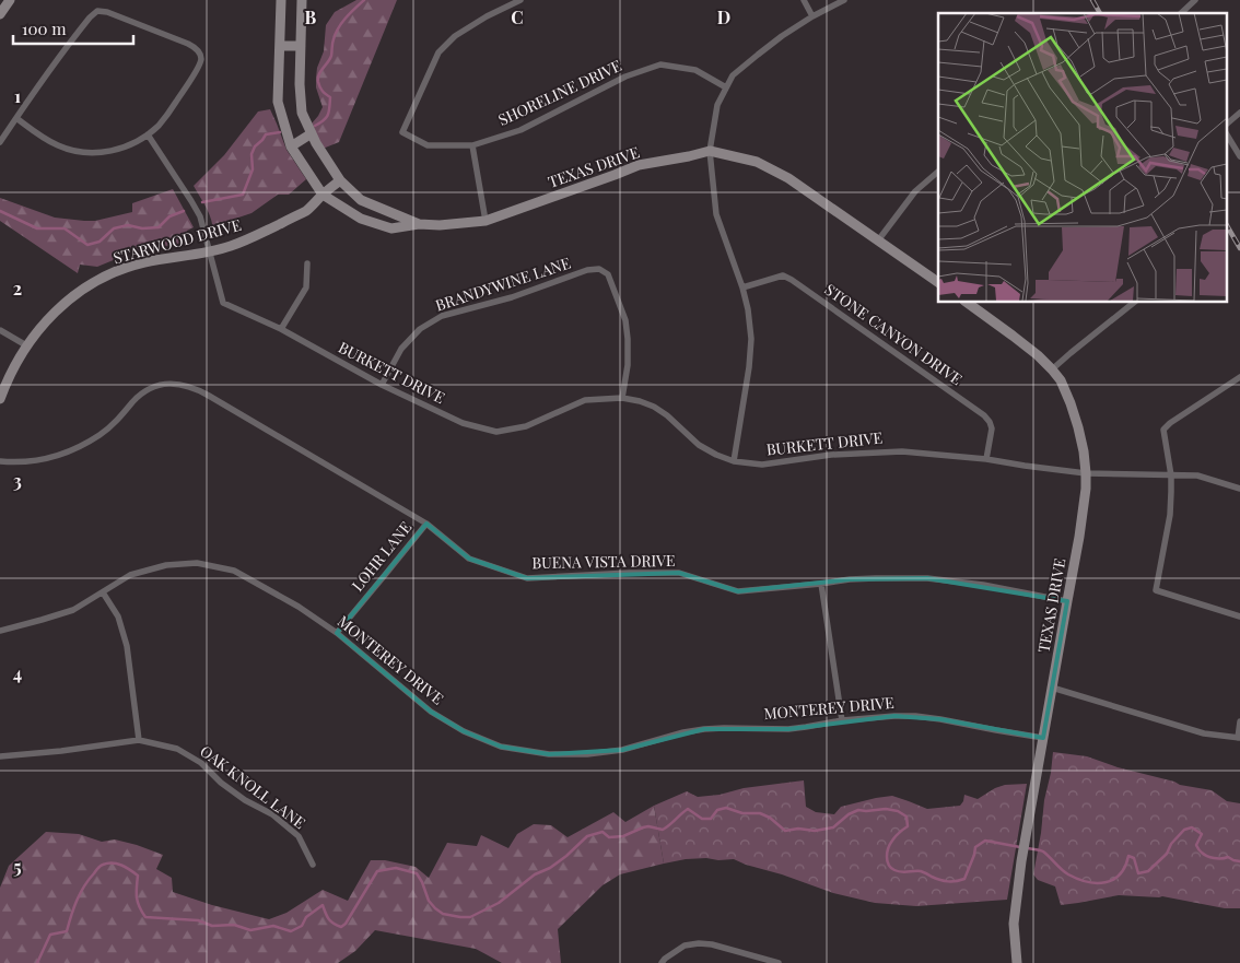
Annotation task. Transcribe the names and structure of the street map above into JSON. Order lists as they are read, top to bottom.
{
  "streets": {
    "street": [
      "SHORELINE DRIVE",
      "TEXAS DRIVE",
      "STARWOOD DRIVE",
      "BRANDYWINE LANE",
      "STONE CANYON DRIVE",
      "BURKETT DRIVE",
      "LOHR LANE",
      "BUENA VISTA DRIVE",
      "MONTEREY DRIVE",
      "OAK KNOLL LANE"
    ]
  },
  "crossings": [
    ["TEXAS DRIVE", "STARWOOD DRIVE"],
    ["TEXAS DRIVE", "BURKETT DRIVE"],
    ["TEXAS DRIVE", "BUENA VISTA DRIVE"],
    ["TEXAS DRIVE", "MONTEREY DRIVE"],
    ["STARWOOD DRIVE", "BURKETT DRIVE"],
    ["BRANDYWINE LANE", "BURKETT DRIVE"],
    ["STONE CANYON DRIVE", "BURKETT DRIVE"],
    ["LOHR LANE", "BUENA VISTA DRIVE"],
    ["LOHR LANE", "MONTEREY DRIVE"]
  ],
  "scale_bar": "100 m",
  "grid": {
    "columns": ["B", "C", "D"],
    "rows": [
      "1",
      "2",
      "3",
      "4",
      "5"
    ]
  }
}
